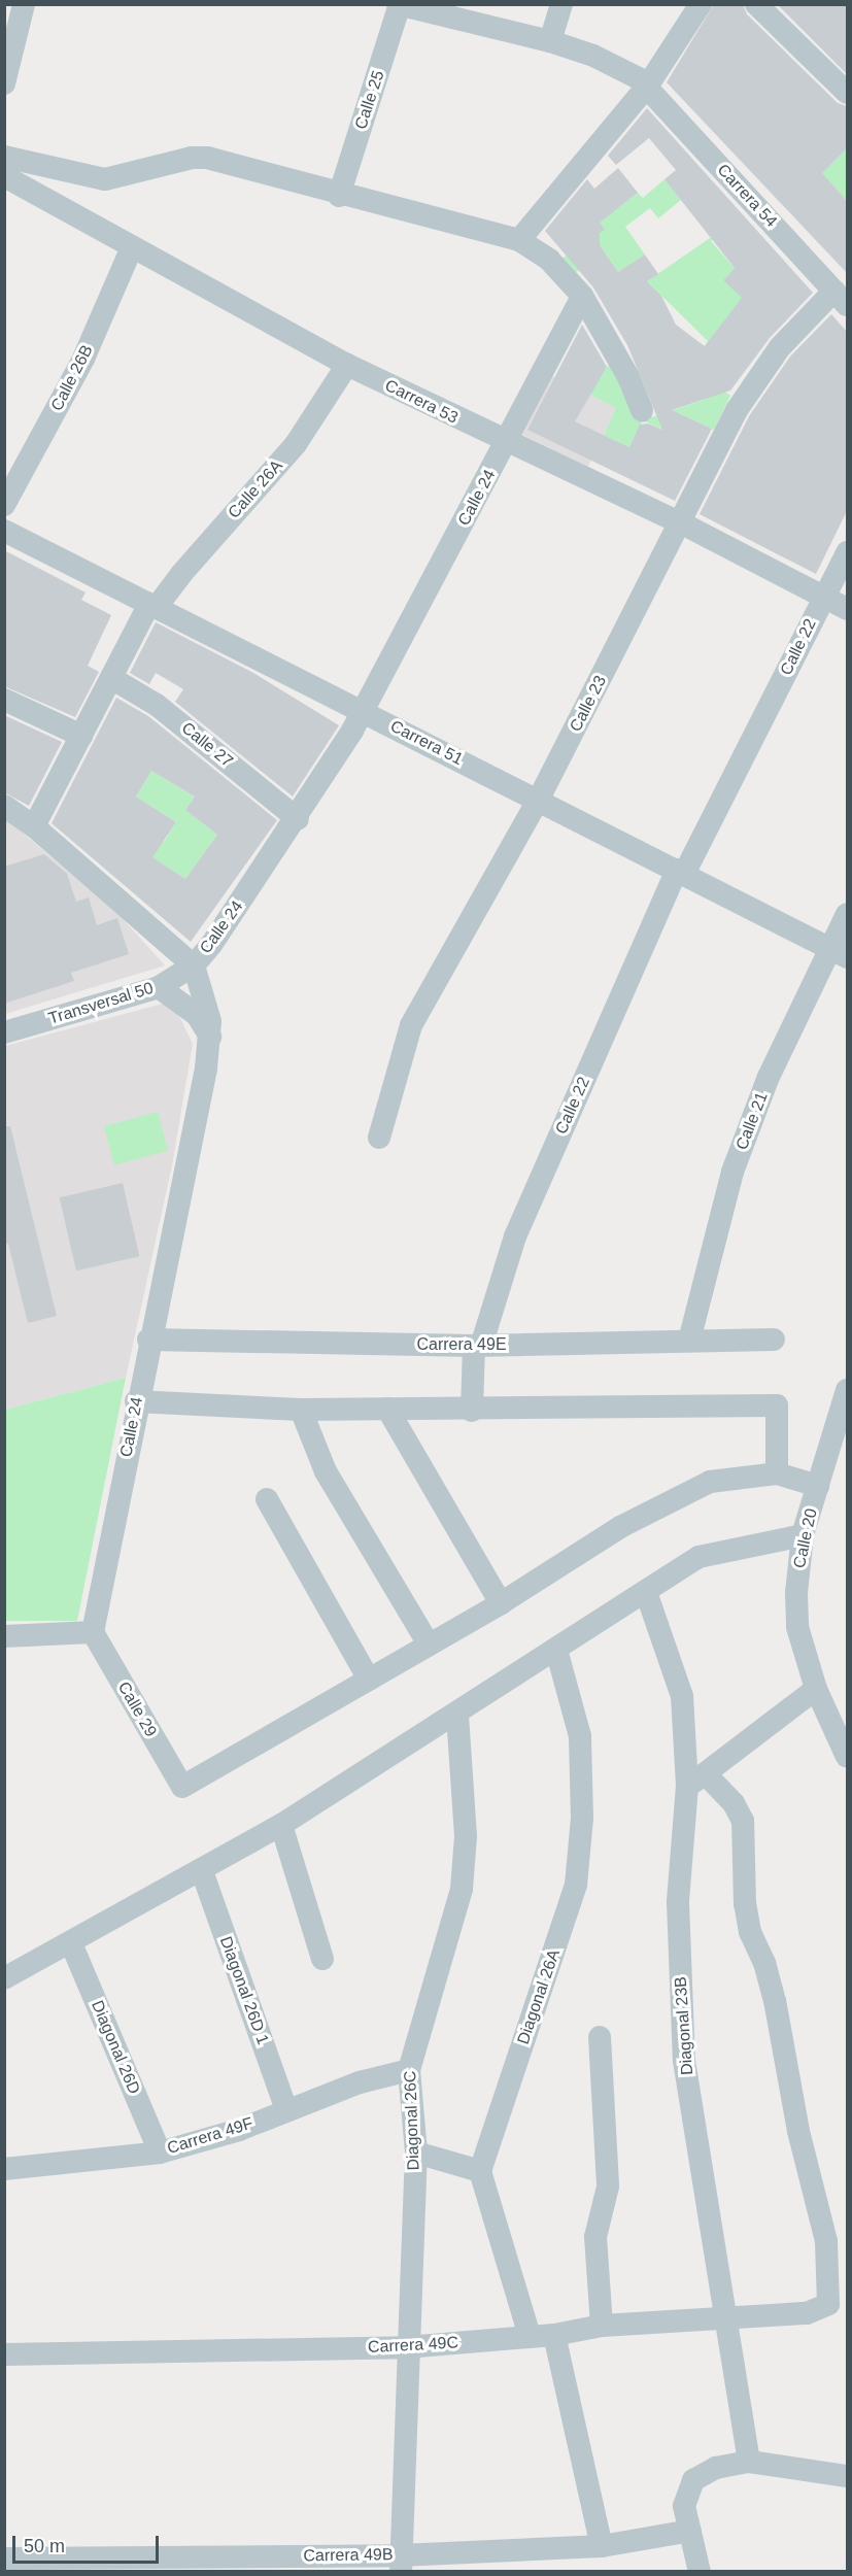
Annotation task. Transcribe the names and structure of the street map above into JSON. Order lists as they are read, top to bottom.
{
  "streets": {
    "street": [
      "Calle 25",
      "Carrera 54",
      "Calle 26B",
      "Carrera 53",
      "Calle 26A",
      "Calle 24",
      "Calle 22",
      "Calle 23",
      "Carrera 51",
      "Calle 27",
      "Transversal 50",
      "Calle 21",
      "Carrera 49E",
      "Calle 20",
      "Calle 29",
      "Diagonal 26D 1",
      "Diagonal 26A",
      "Diagonal 23B",
      "Diagonal 26D",
      "Diagonal 26C",
      "Carrera 49F",
      "Carrera 49C",
      "Carrera 49B"
    ]
  },
  "crossings": [
    ["Calle 25", "Carrera 54"],
    ["Carrera 54", "Calle 23"],
    ["Calle 26B", "Carrera 53"],
    ["Carrera 53", "Calle 26A"],
    ["Carrera 53", "Calle 24"],
    ["Carrera 53", "Calle 22"],
    ["Carrera 53", "Calle 23"],
    ["Calle 26A", "Carrera 51"],
    ["Calle 26A", "Calle 27"],
    ["Calle 24", "Carrera 51"],
    ["Calle 24", "Calle 27"],
    ["Calle 24", "Transversal 50"],
    ["Calle 24", "Carrera 49E"],
    ["Calle 24", "Calle 29"],
    ["Calle 22", "Carrera 51"],
    ["Calle 22", "Carrera 49E"],
    ["Calle 23", "Carrera 51"],
    ["Carrera 51", "Calle 21"],
    ["Calle 21", "Carrera 49E"],
    ["Diagonal 26D 1", "Carrera 49F"],
    ["Diagonal 23B", "Carrera 49C"],
    ["Diagonal 26D", "Carrera 49F"],
    ["Diagonal 26C", "Carrera 49F"],
    ["Diagonal 26C", "Carrera 49C"],
    ["Diagonal 26C", "Carrera 49B"]
  ],
  "scale_bar": "50 m"
}
